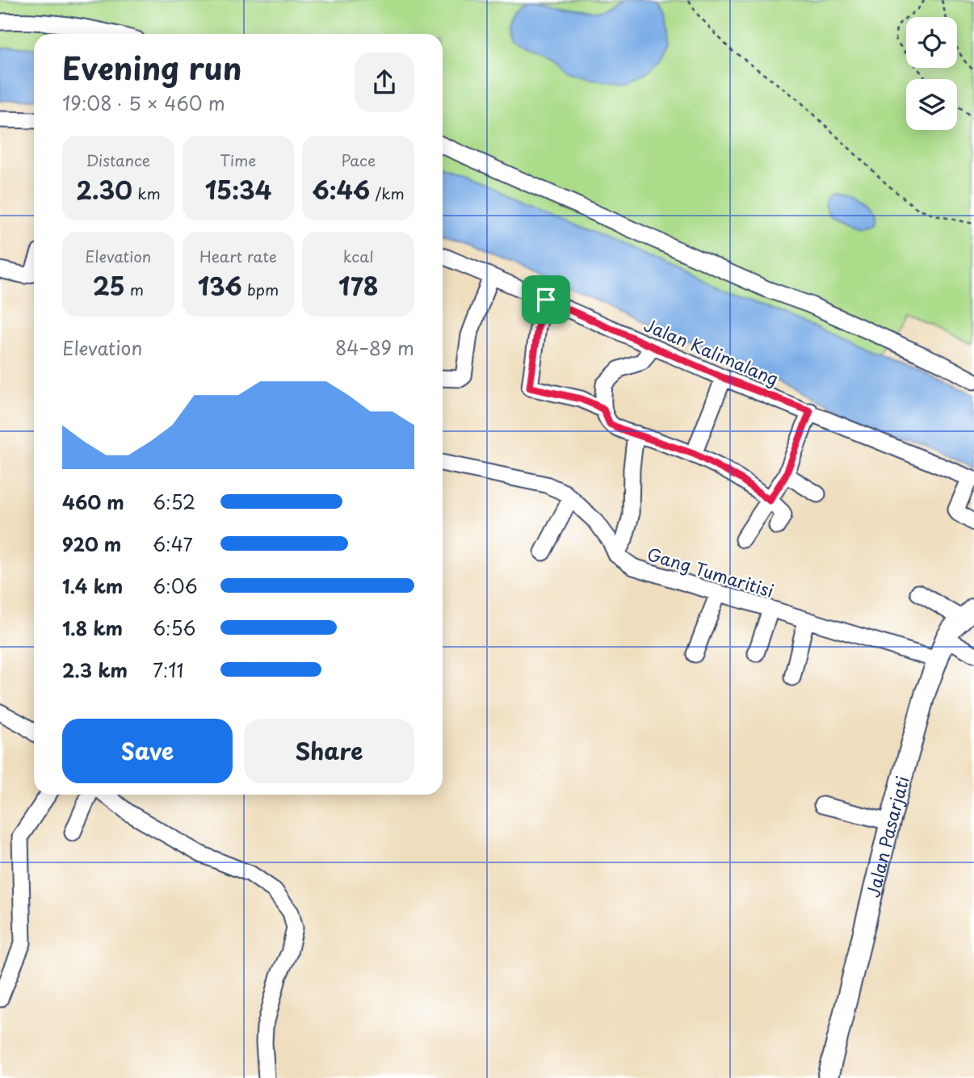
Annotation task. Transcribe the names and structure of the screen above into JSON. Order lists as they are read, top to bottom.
{
  "streets": {
    "main road": ["Jalan Pasarjati"],
    "street": ["Jalan Kalimalang", "Gang Tumaritisi"]
  },
  "crossings": [
    ["Gang Tumaritisi", "Jalan Pasarjati"]
  ],
  "page": {
    "heading": ["Evening run", "19:08 · 5 × 460 m"],
    "stats": [
      ["Distance", "2.30 km"],
      ["Time", "15:34"],
      ["Pace", "6:46 /km"],
      ["Elevation", "25 m"],
      ["Heart rate", "136 bpm"],
      ["kcal", "178"]
    ],
    "chart": ["Elevation", "84–89 m"],
    "list": [
      {
        "name": "460 m",
        "note": "6:52"
      },
      {
        "name": "920 m",
        "note": "6:47"
      },
      {
        "name": "1.4 km",
        "note": "6:06"
      },
      {
        "name": "1.8 km",
        "note": "6:56"
      },
      {
        "name": "2.3 km",
        "note": "7:11"
      }
    ],
    "buttons": ["Save", "Share"]
  }
}
